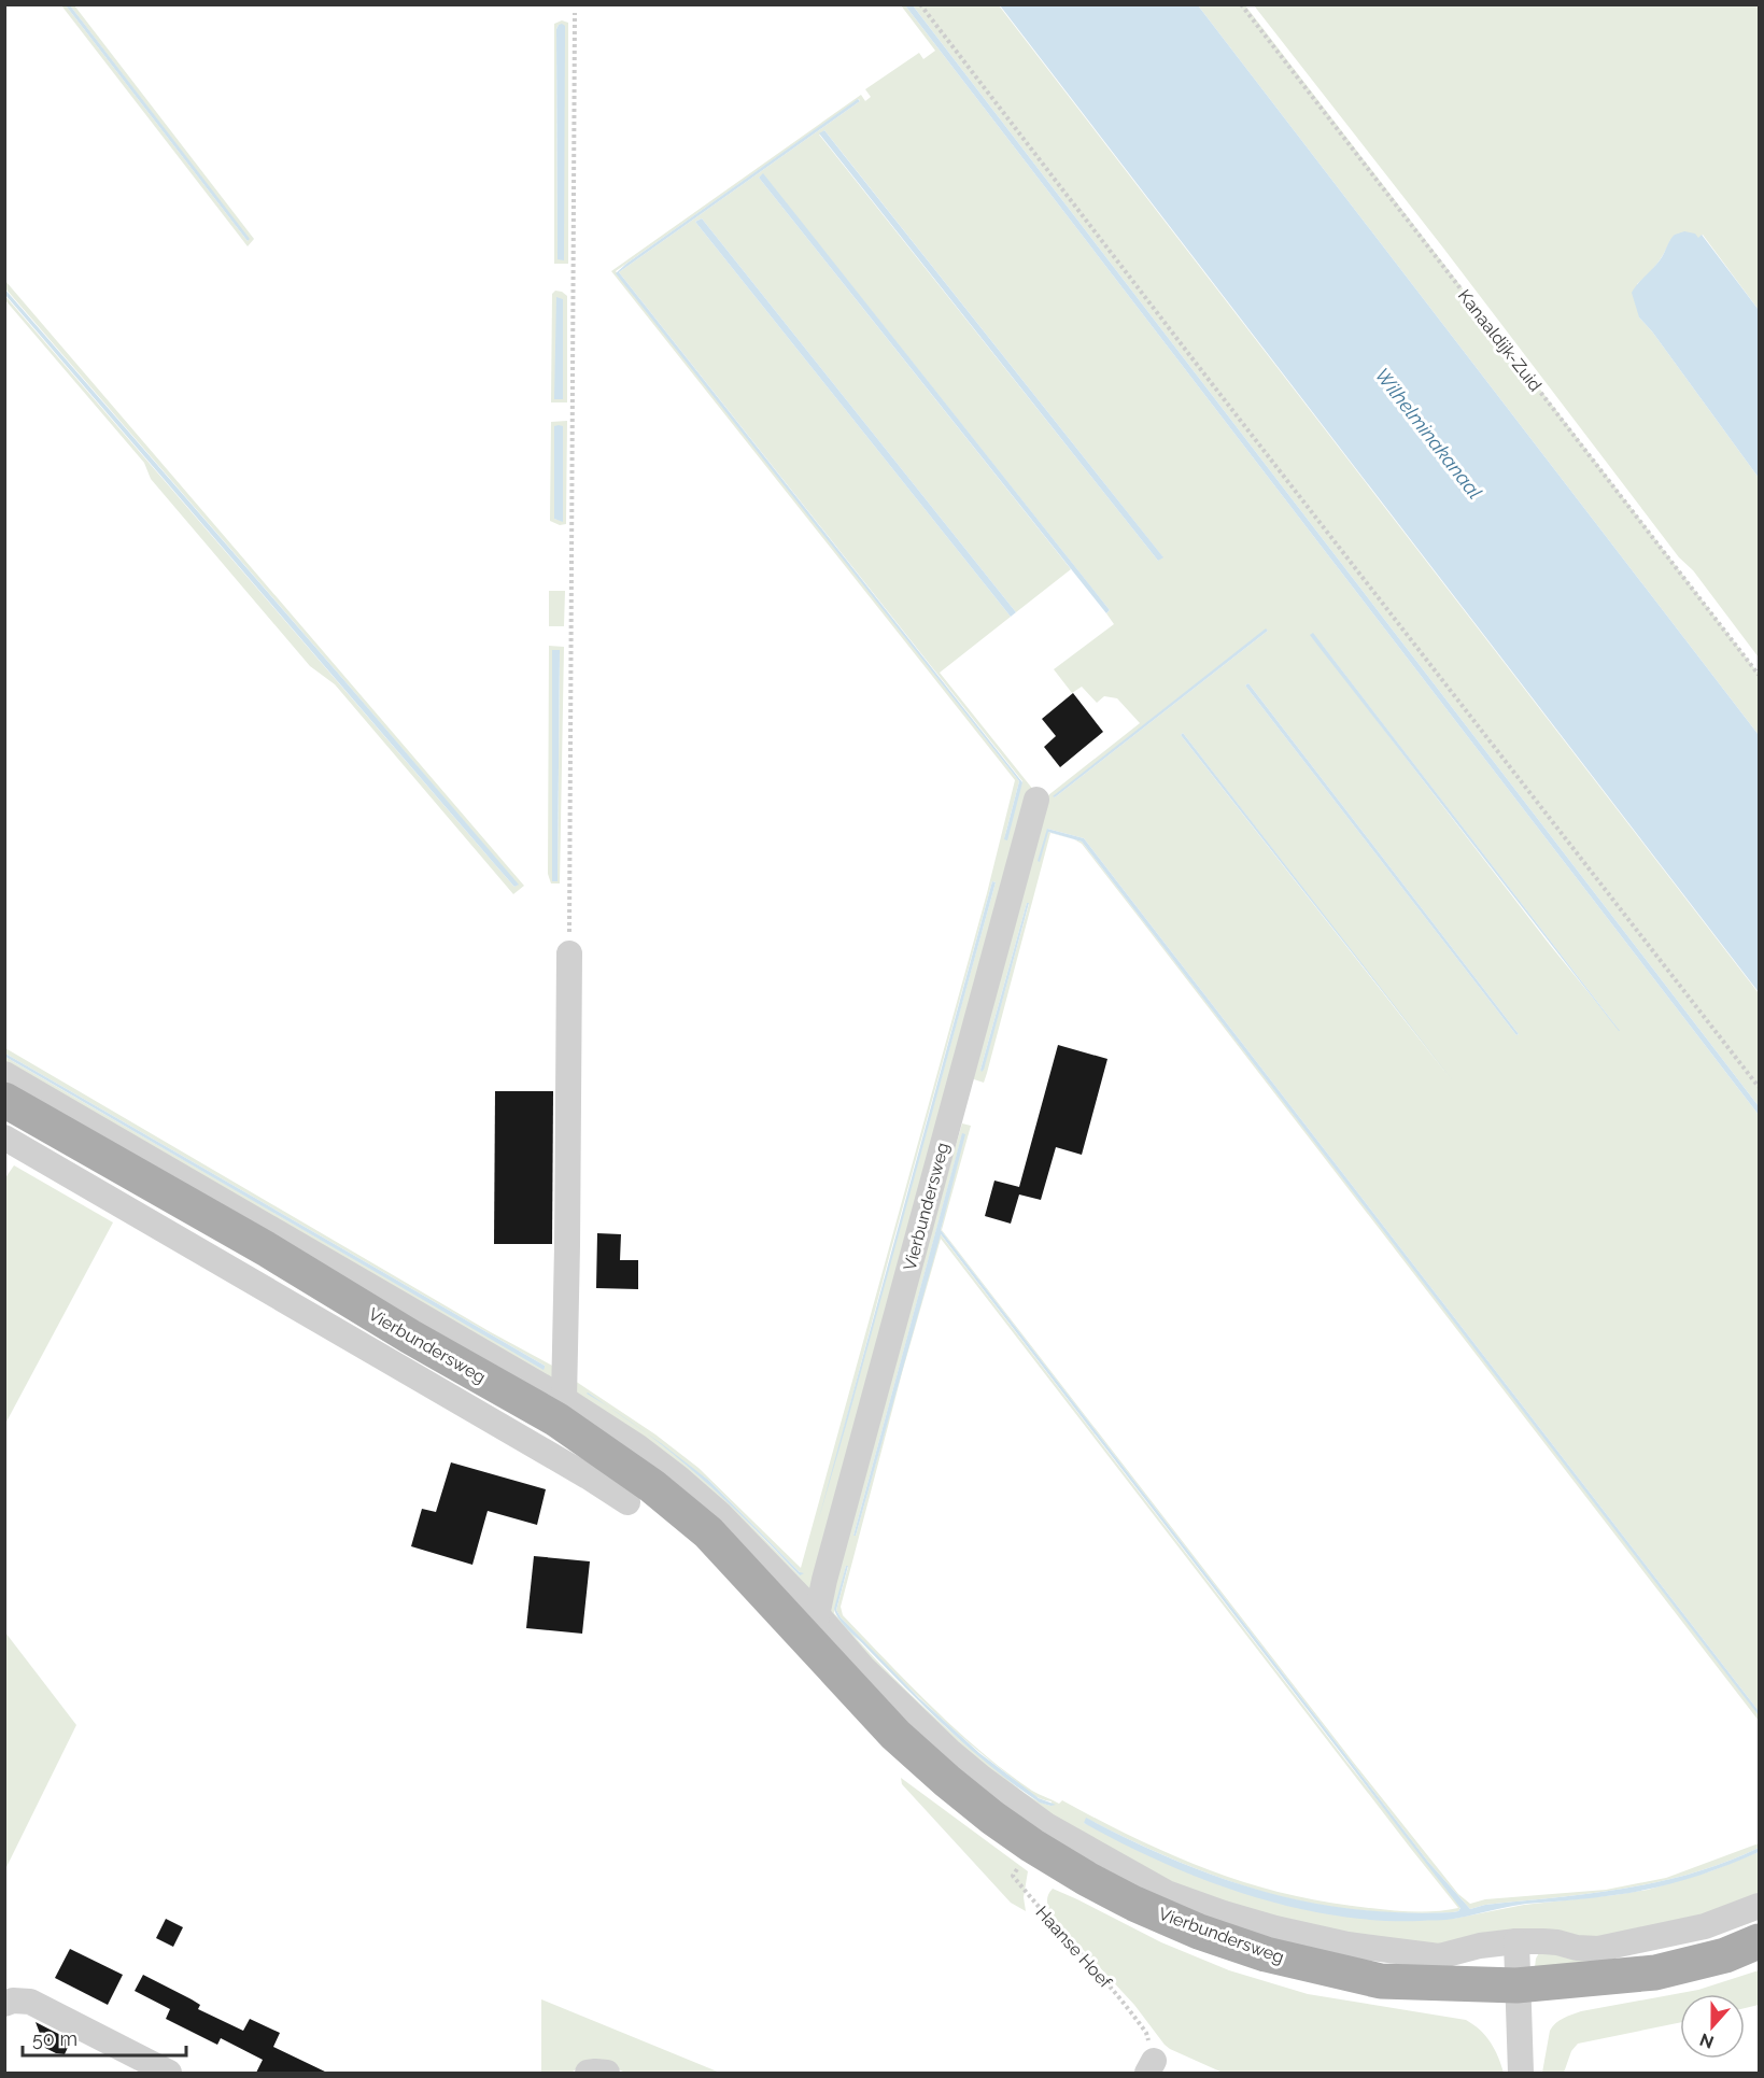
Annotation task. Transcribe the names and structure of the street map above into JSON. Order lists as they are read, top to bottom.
{
  "streets": {
    "main road": ["Vierbundersweg"],
    "path": ["Kanaaldijk-Zuid", "Haanse Hoef"]
  },
  "crossings": [
    ["Vierbundersweg", "Haanse Hoef"]
  ],
  "water": ["Wilhelminakanaal"],
  "scale_bar": "50 m",
  "north": "bottom"
}
